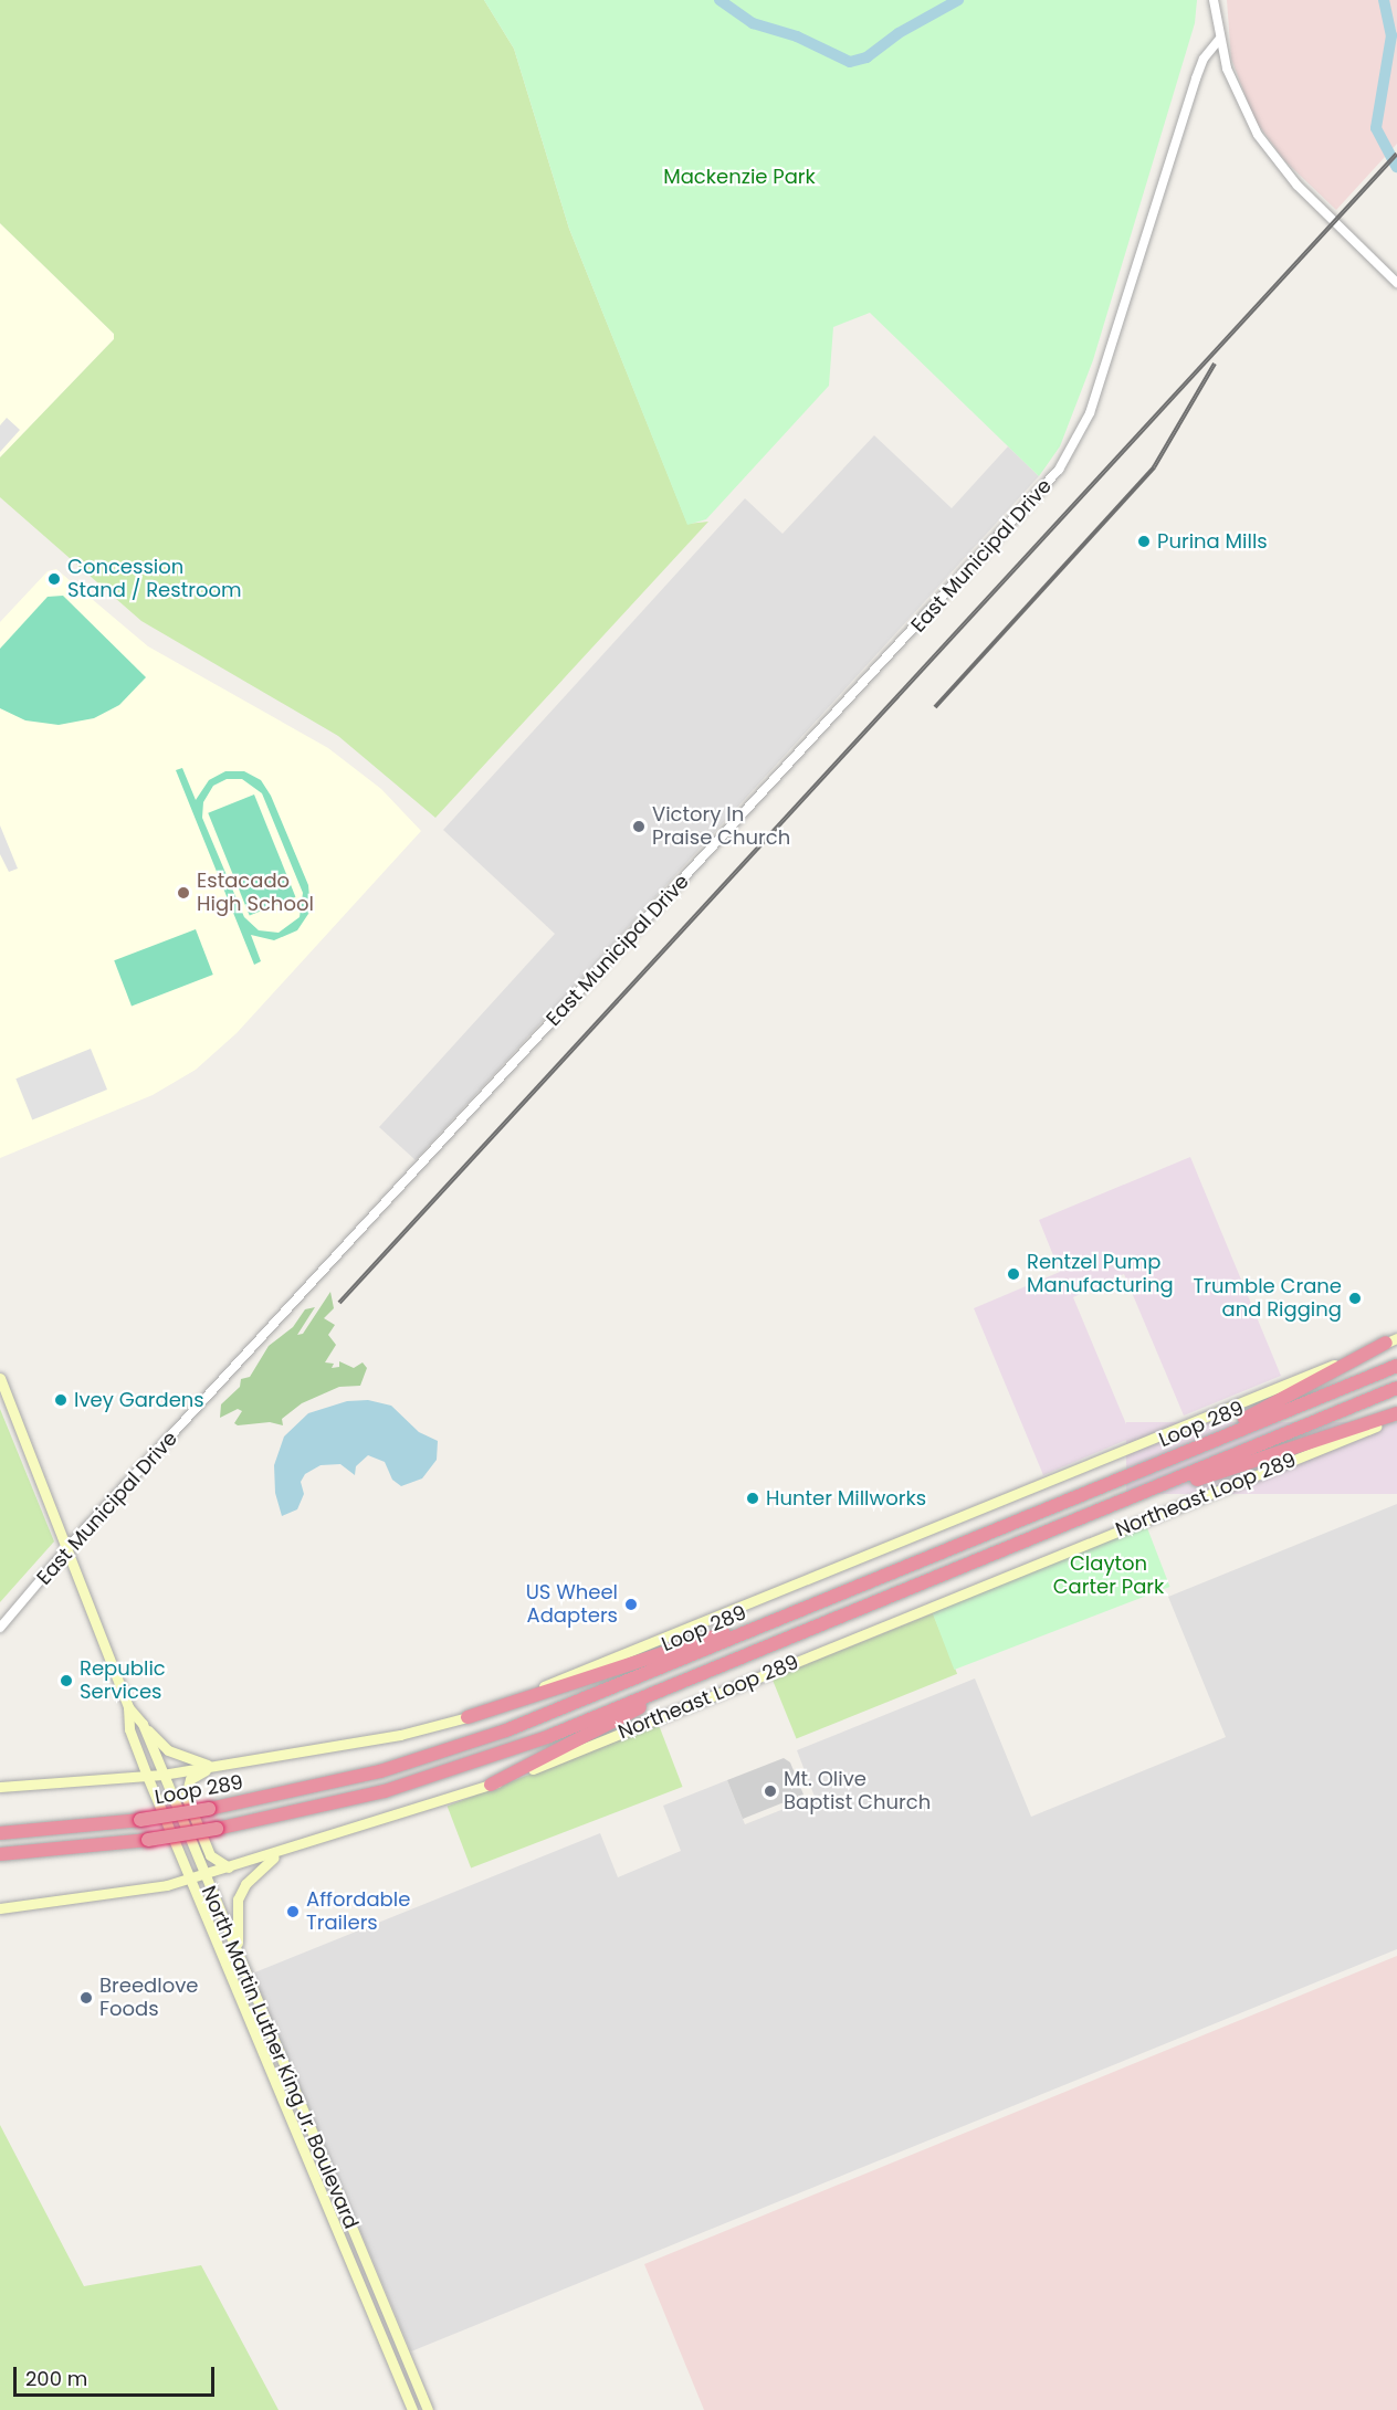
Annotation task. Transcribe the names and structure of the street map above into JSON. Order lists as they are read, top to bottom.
{
  "streets": {
    "highway": ["Loop 289"],
    "main road": ["Northeast Loop 289", "North Martin Luther King Jr. Boulevard"],
    "street": ["East Municipal Drive"]
  },
  "crossings": [
    ["East Municipal Drive", "North Martin Luther King Jr. Boulevard"],
    ["Northeast Loop 289", "North Martin Luther King Jr. Boulevard"]
  ],
  "parks": ["Mackenzie Park", "Clayton Carter Park"],
  "places": [
    "Purina Mills",
    "Concession Stand / Restroom",
    "Victory In Praise Church",
    "Estacado High School",
    "Rentzel Pump Manufacturing",
    "Trumble Crane and Rigging",
    "Ivey Gardens",
    "Hunter Millworks",
    "US Wheel Adapters",
    "Republic Services",
    "Mt. Olive Baptist Church",
    "Affordable Trailers",
    "Breedlove Foods"
  ],
  "scale_bar": "200 m"
}
